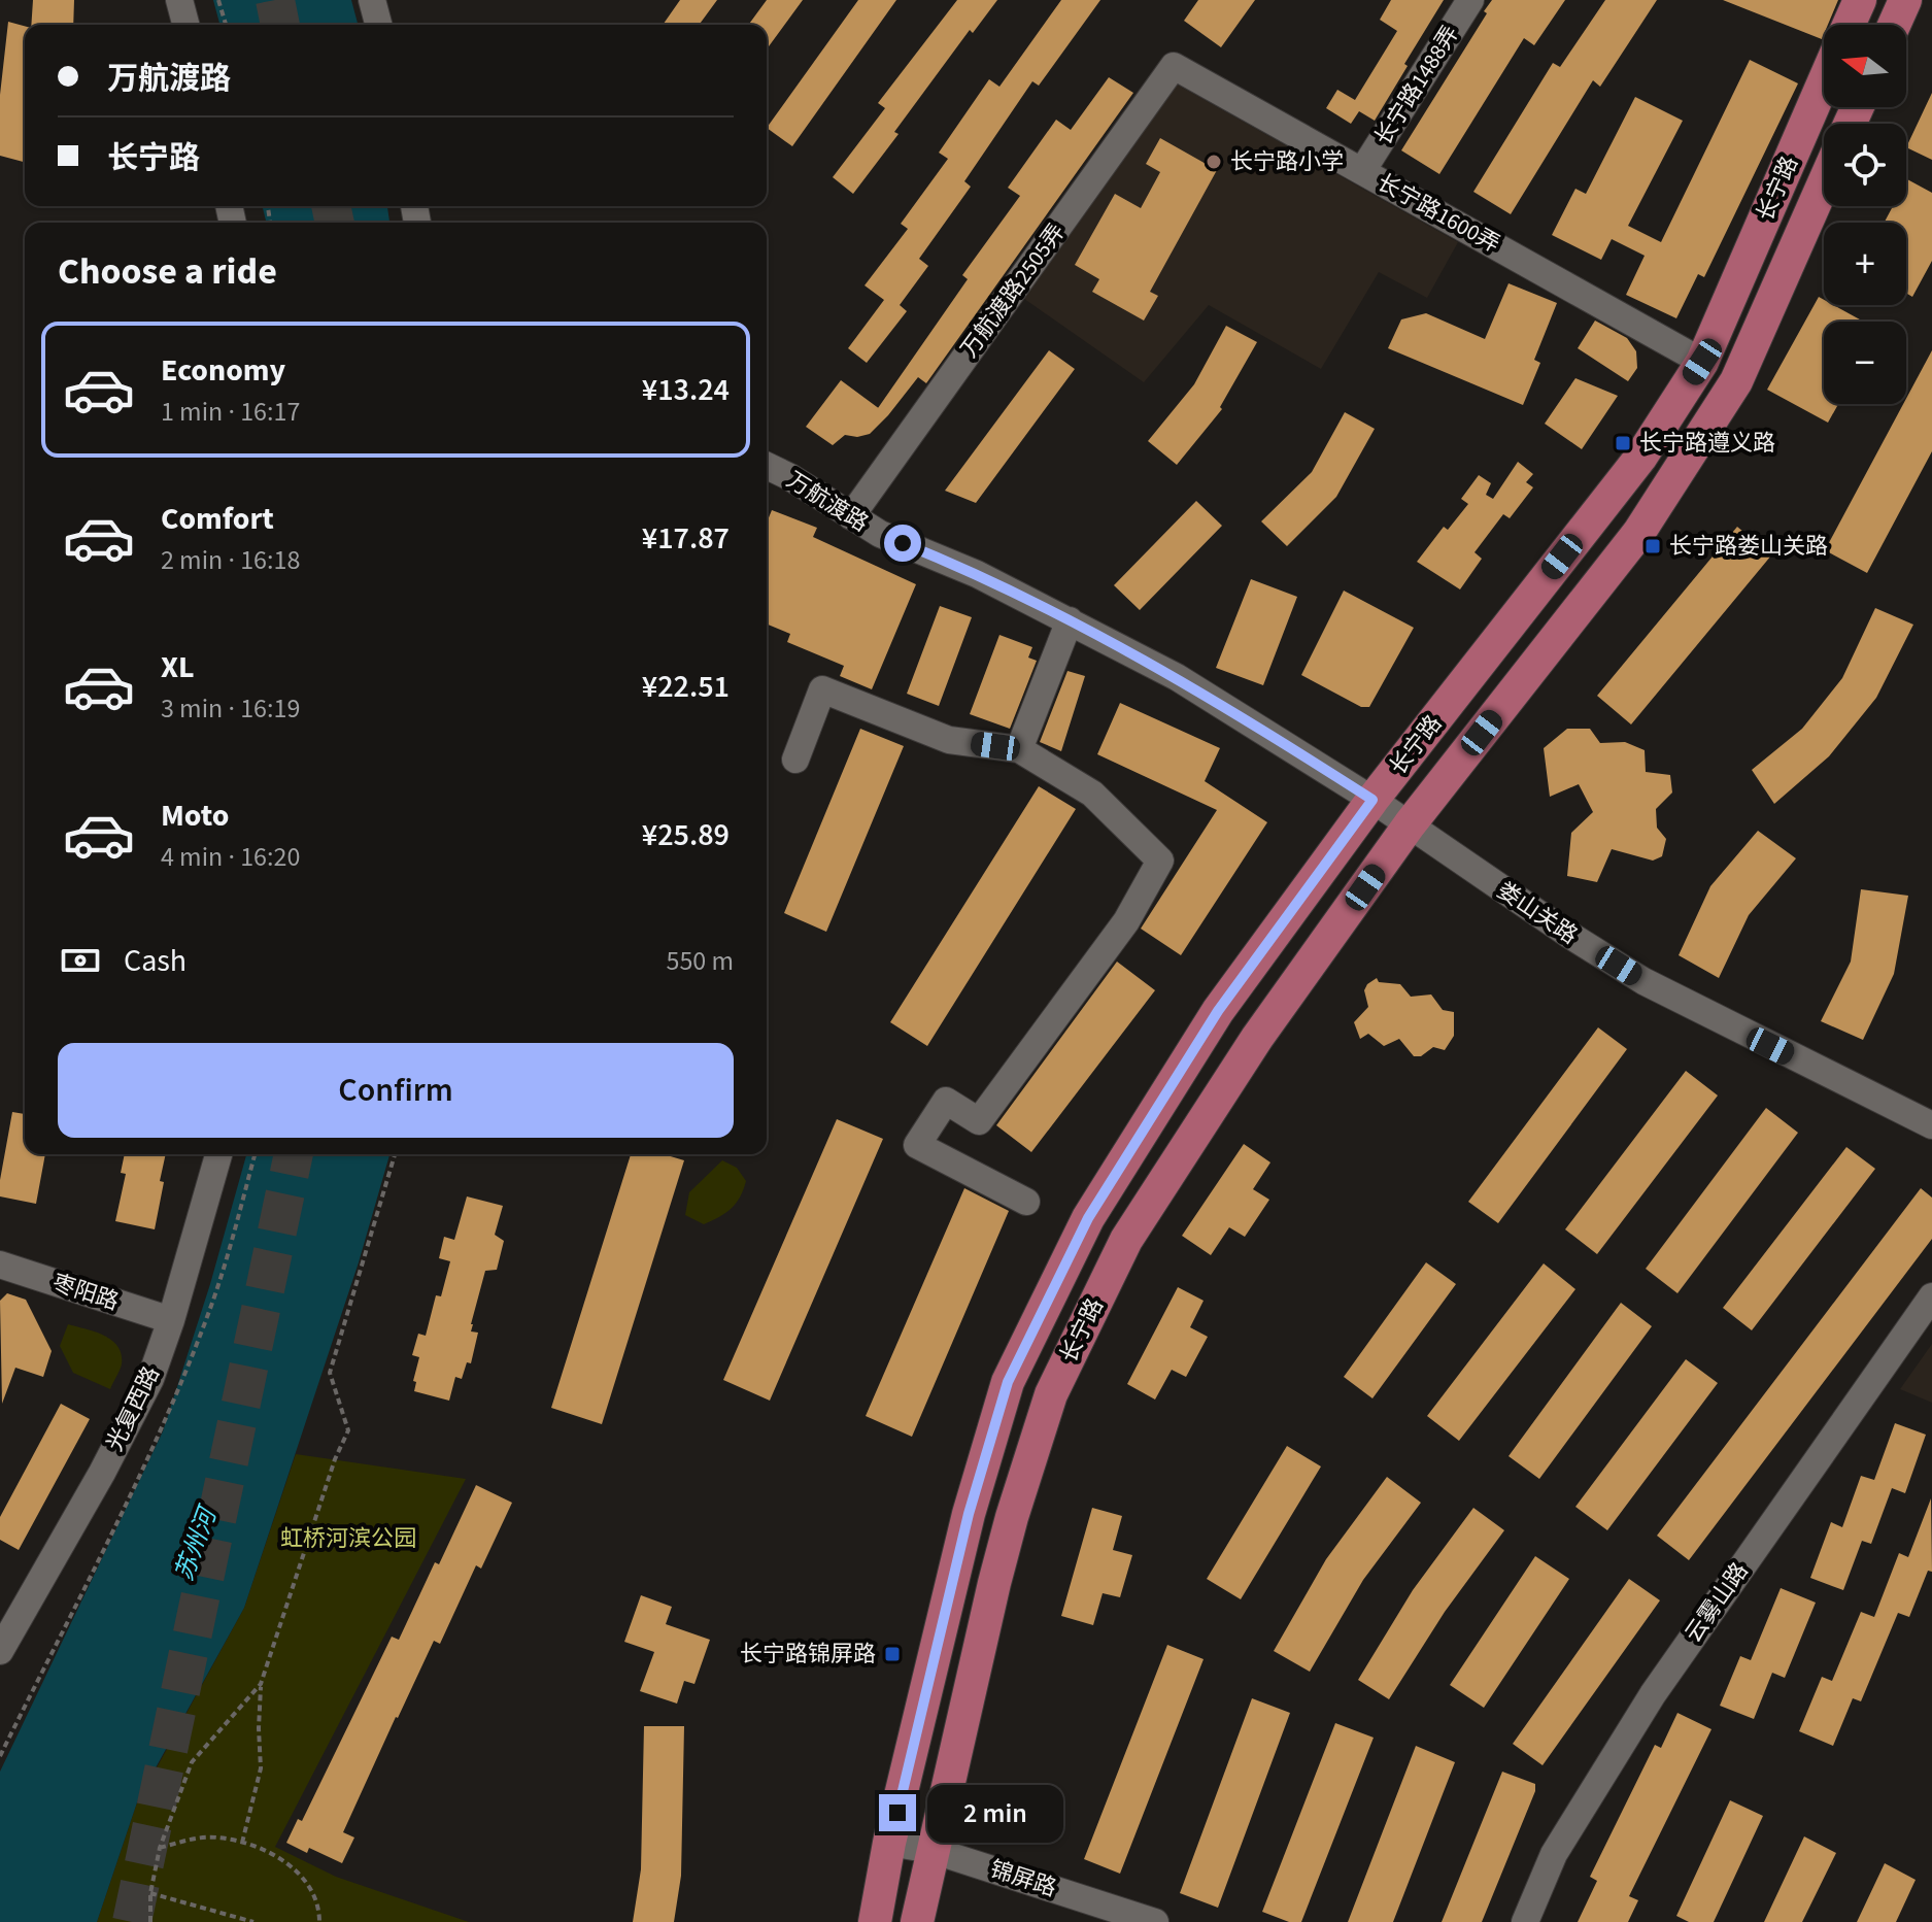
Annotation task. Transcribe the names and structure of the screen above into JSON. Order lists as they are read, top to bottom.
{
  "streets": {
    "main road": ["长宁路"],
    "street": [
      "长宁路1488弄",
      "长宁路1600弄",
      "万航渡路2505弄",
      "万航渡路",
      "娄山关路",
      "枣阳路",
      "光复西路",
      "云雾山路",
      "锦屏路"
    ]
  },
  "crossings": [
    ["长宁路1488弄", "长宁路1600弄"],
    ["长宁路", "长宁路1600弄"],
    ["长宁路", "万航渡路"],
    ["长宁路", "娄山关路"],
    ["长宁路", "锦屏路"],
    ["长宁路1600弄", "万航渡路2505弄"],
    ["万航渡路2505弄", "万航渡路"],
    ["万航渡路", "娄山关路"],
    ["枣阳路", "光复西路"]
  ],
  "water": ["苏州河"],
  "parks": ["虹桥河滨公园"],
  "places": {
    "other": ["长宁路小学"],
    "transit": ["长宁路遵义路", "长宁路娄山关路", "长宁路锦屏路"]
  },
  "north": "left",
  "page": {
    "map_buttons": ["+", "−"],
    "banner": ["万航渡路", "长宁路"],
    "heading": "Choose a ride",
    "list": [
      {
        "name": "Economy",
        "note": "1 min · 16:17",
        "value": "¥13.24"
      },
      {
        "name": "Comfort",
        "note": "2 min · 16:18",
        "value": "¥17.87"
      },
      {
        "name": "XL",
        "note": "3 min · 16:19",
        "value": "¥22.51"
      },
      {
        "name": "Moto",
        "note": "4 min · 16:20",
        "value": "¥25.89"
      }
    ],
    "pay": ["Cash", "550 m"],
    "buttons": "Confirm",
    "bubble": "2 min"
  }
}
